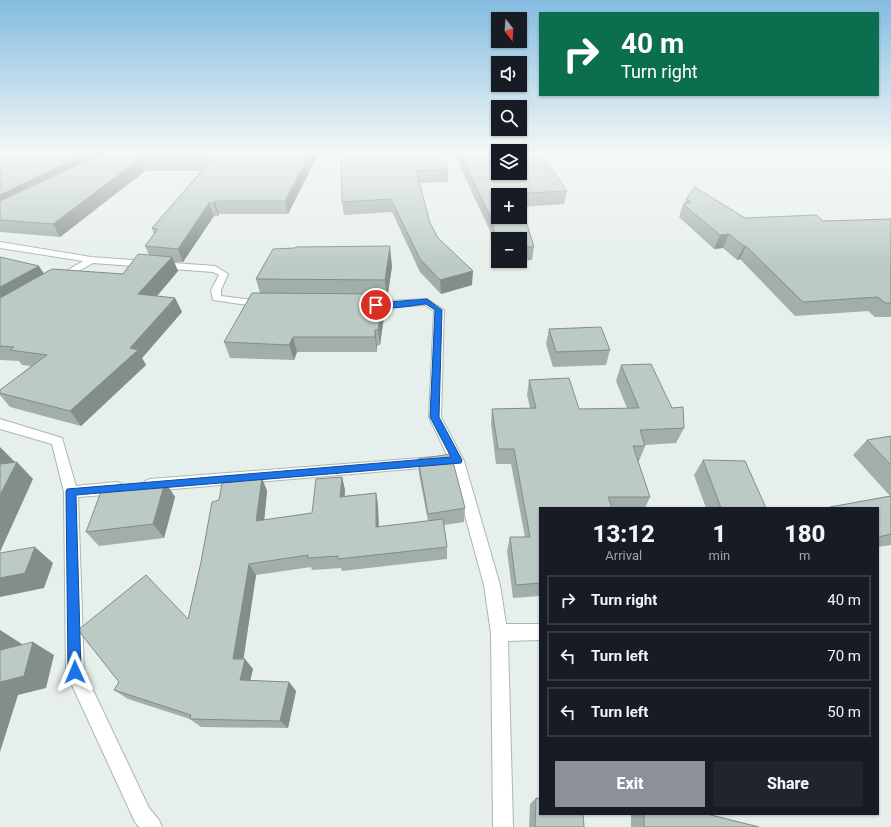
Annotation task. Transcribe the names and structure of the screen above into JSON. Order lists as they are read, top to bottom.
{
  "north": "bottom",
  "page": {
    "map_buttons": ["+", "−"],
    "turn": ["40 m", "Turn right"],
    "eta": [
      "13:12",
      "Arrival",
      "1",
      "min",
      "180",
      "m"
    ],
    "list": [
      {
        "name": "Turn right",
        "value": "40 m"
      },
      {
        "name": "Turn left",
        "value": "70 m"
      },
      {
        "name": "Turn left",
        "value": "50 m"
      }
    ],
    "buttons": ["Exit", "Share"]
  }
}
